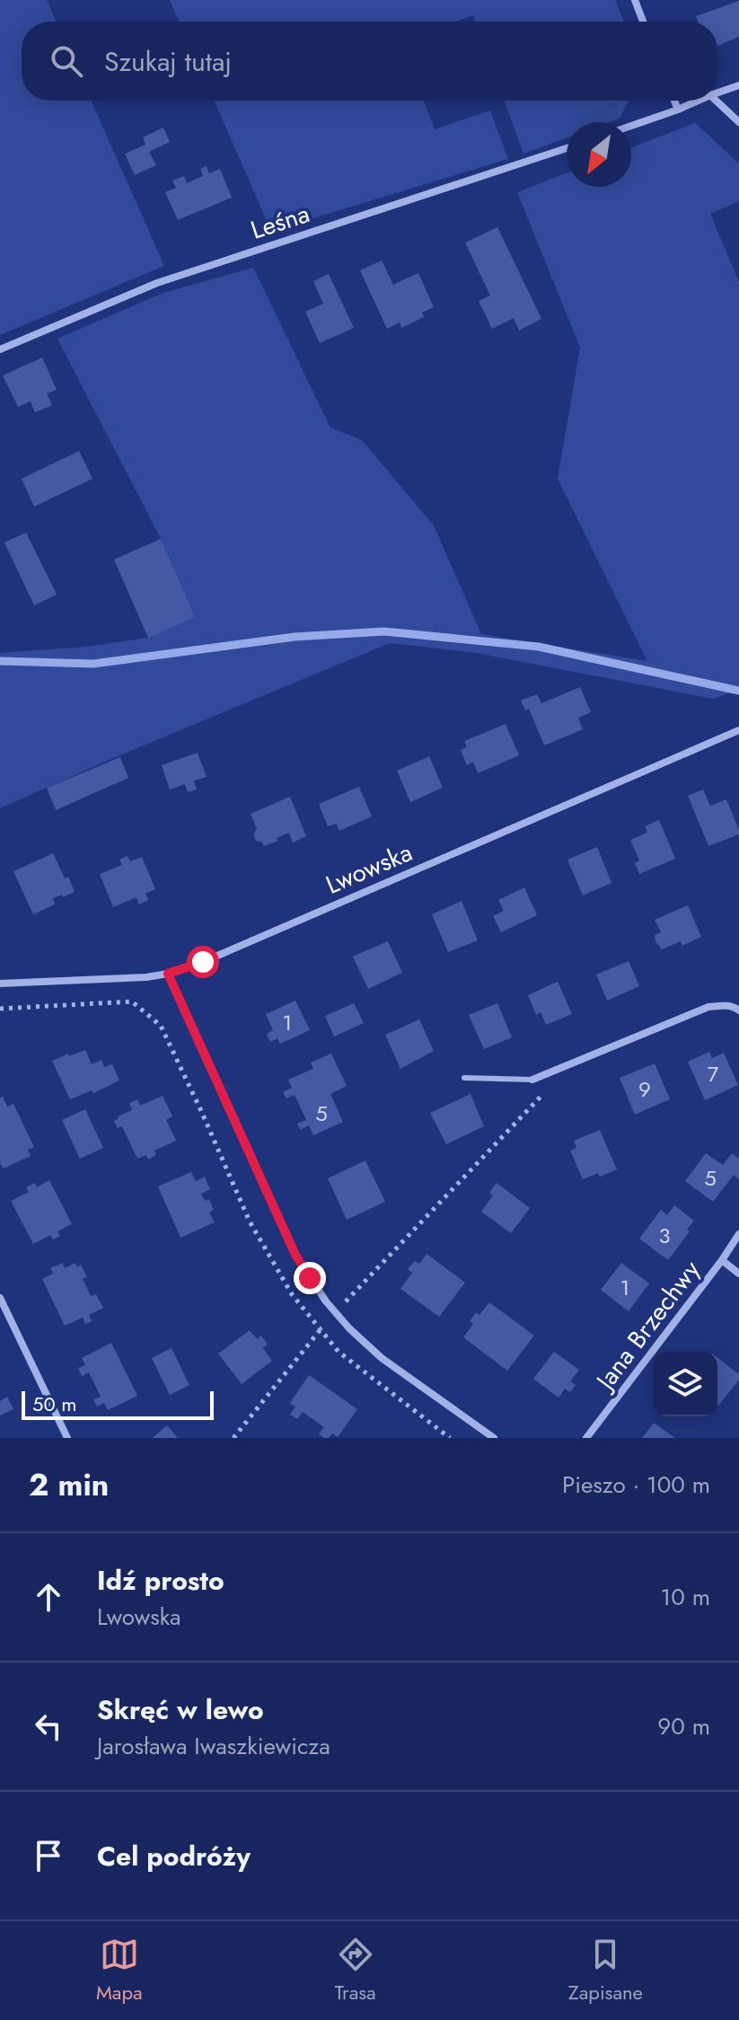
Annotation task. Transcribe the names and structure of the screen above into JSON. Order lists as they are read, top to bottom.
{
  "streets": {
    "street": ["Leśna", "Lwowska", "Jana Brzechwy"]
  },
  "house_numbers": [
    "1",
    "7",
    "9",
    "5",
    "5",
    "3",
    "1"
  ],
  "scale_bar": "50 m",
  "north": "bottom left",
  "page": {
    "search": "Szukaj tutaj",
    "scale": "50 m",
    "heading": ["2 min", "Pieszo · 100 m"],
    "list": [
      ["Idź prosto", "Lwowska", "10 m"],
      ["Skręć w lewo", "Jarosława Iwaszkiewicza", "90 m"],
      "Cel podróży"
    ],
    "nav": ["Mapa", "Trasa", "Zapisane"]
  }
}
